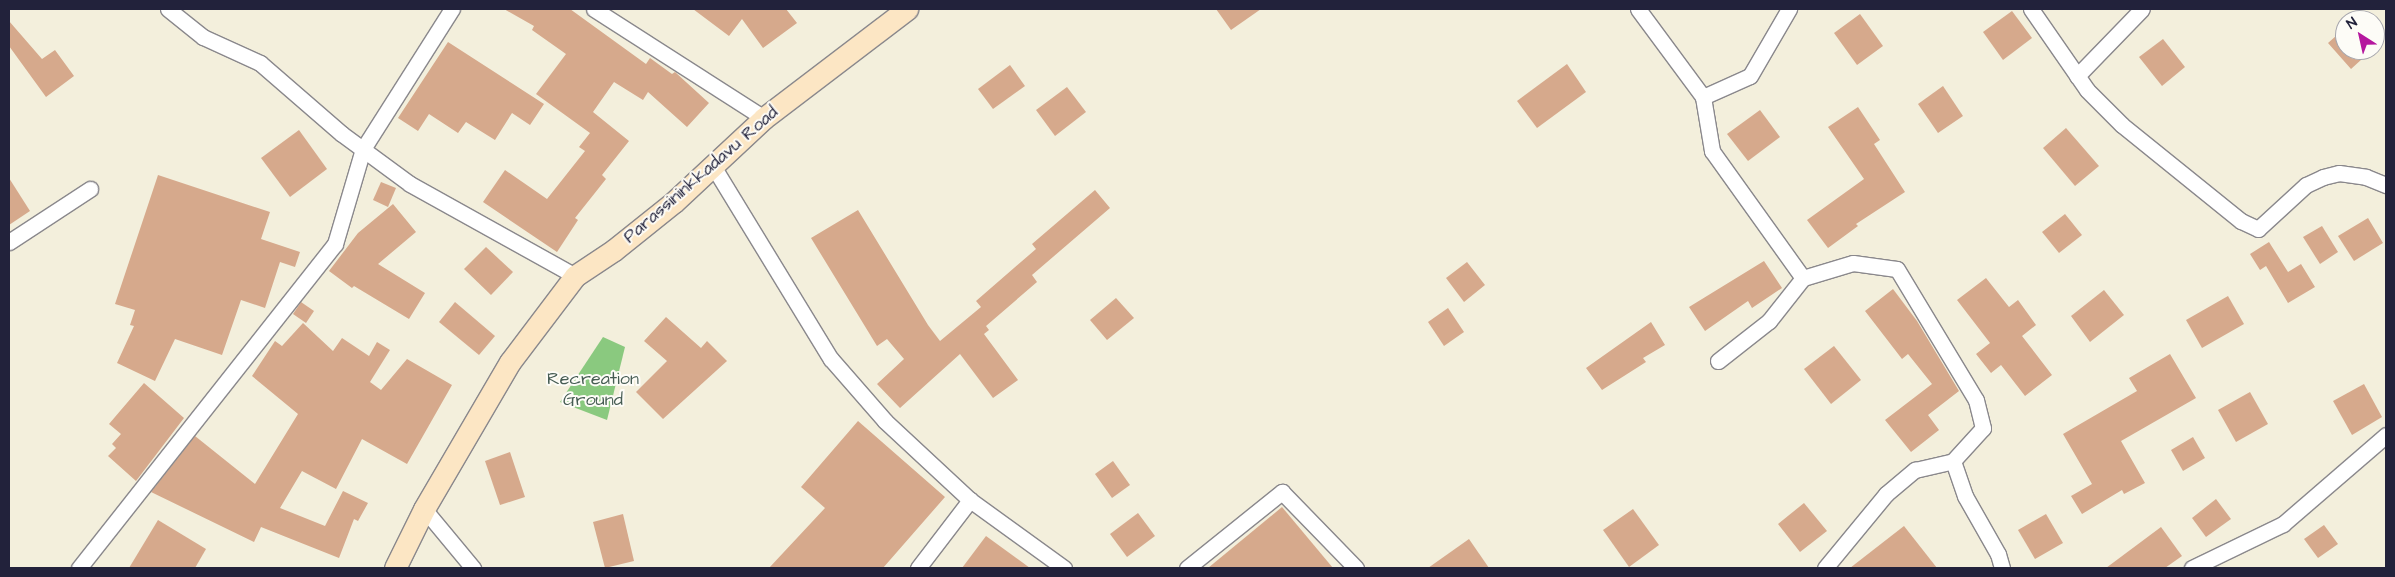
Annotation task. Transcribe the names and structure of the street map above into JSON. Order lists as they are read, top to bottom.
{
  "streets": {
    "main road": ["Parassininkkadavu Road"]
  },
  "parks": ["Recreation Ground"],
  "north": "top left"
}
